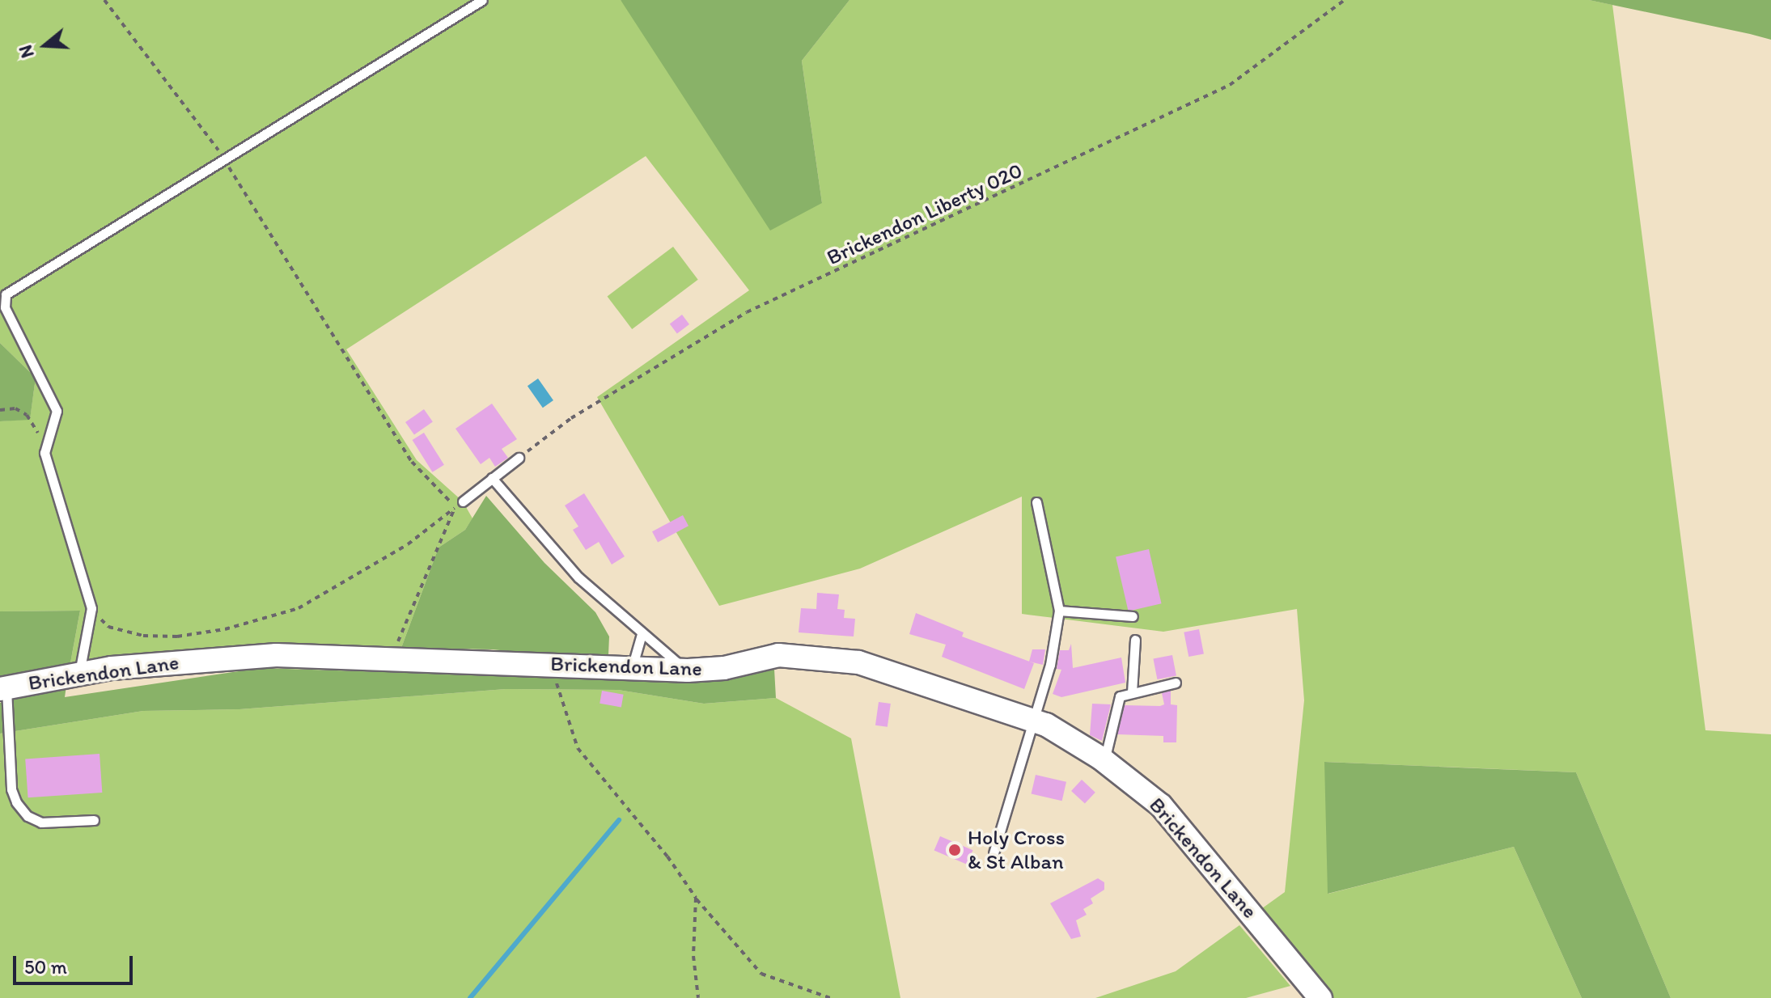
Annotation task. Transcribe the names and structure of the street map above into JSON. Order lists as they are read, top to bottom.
{
  "streets": {
    "street": ["Brickendon Lane"],
    "path": ["Brickendon Liberty 020"]
  },
  "places": ["Holy Cross & St Alban"],
  "scale_bar": "50 m",
  "north": "left"
}
